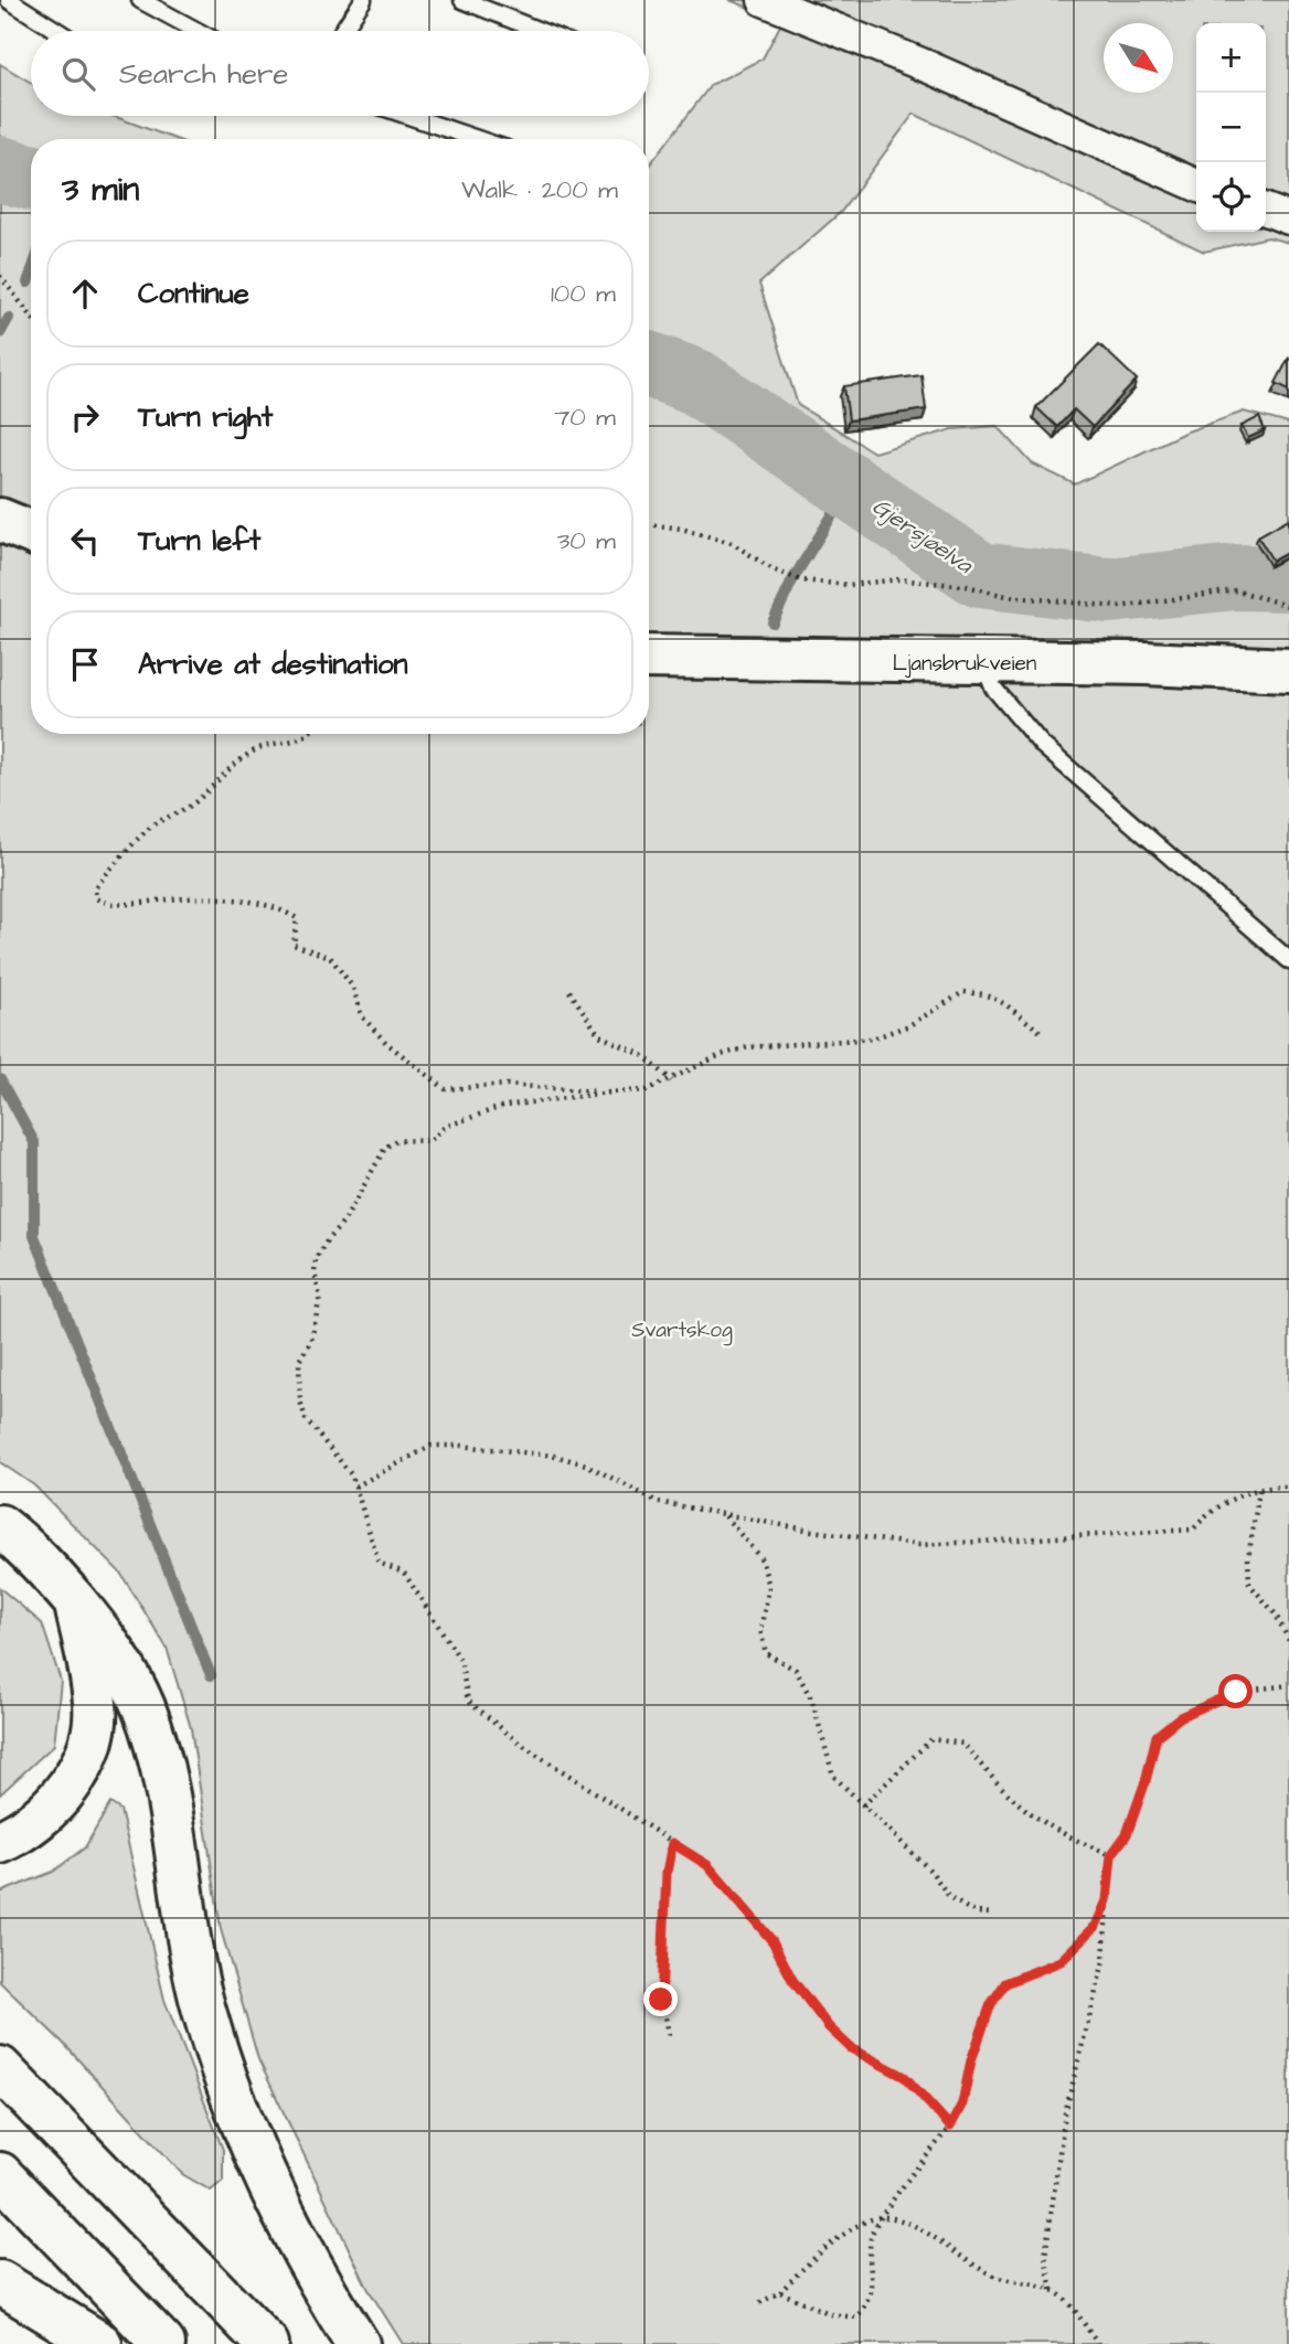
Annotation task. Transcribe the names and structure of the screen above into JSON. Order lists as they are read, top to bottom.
{
  "streets": {
    "main road": ["Ljansbrukveien"]
  },
  "water": ["Gjersjøelva"],
  "parks": ["Svartskog"],
  "north": "bottom right",
  "page": {
    "map_buttons": ["+", "−"],
    "search": "Search here",
    "heading": ["3 min", "Walk · 200 m"],
    "list": [
      ["Continue", "100 m"],
      ["Turn right", "70 m"],
      ["Turn left", "30 m"],
      "Arrive at destination"
    ]
  }
}
